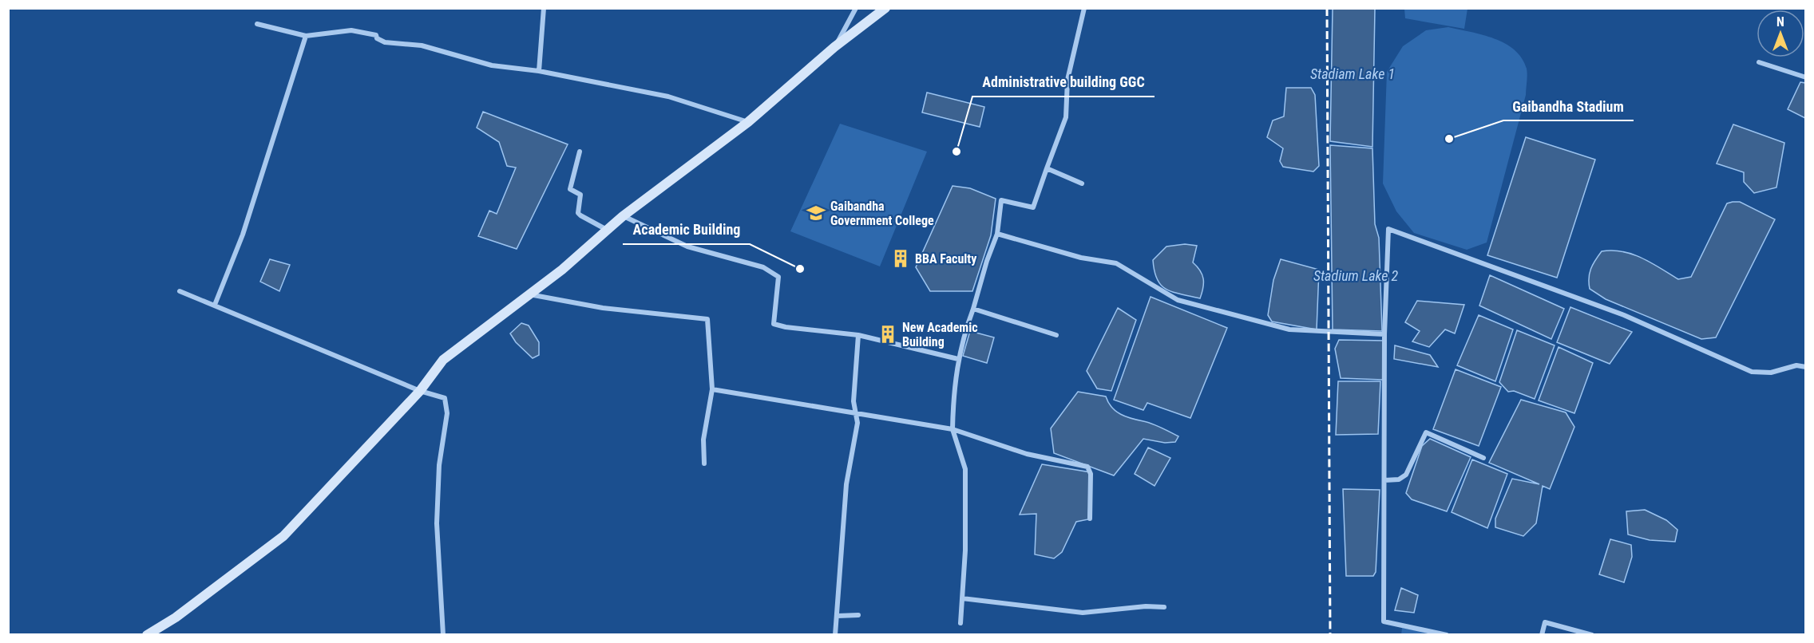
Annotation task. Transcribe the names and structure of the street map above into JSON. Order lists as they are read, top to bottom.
{
  "water": ["Stadiam Lake 1", "Stadium Lake 2"],
  "places": {
    "other": ["Gaibandha Stadium", "Administrative building GGC", "Academic Building"],
    "school or university": ["Gaibandha Government College"],
    "building": ["BBA Faculty", "New Academic Building"]
  },
  "north": "top"
}
